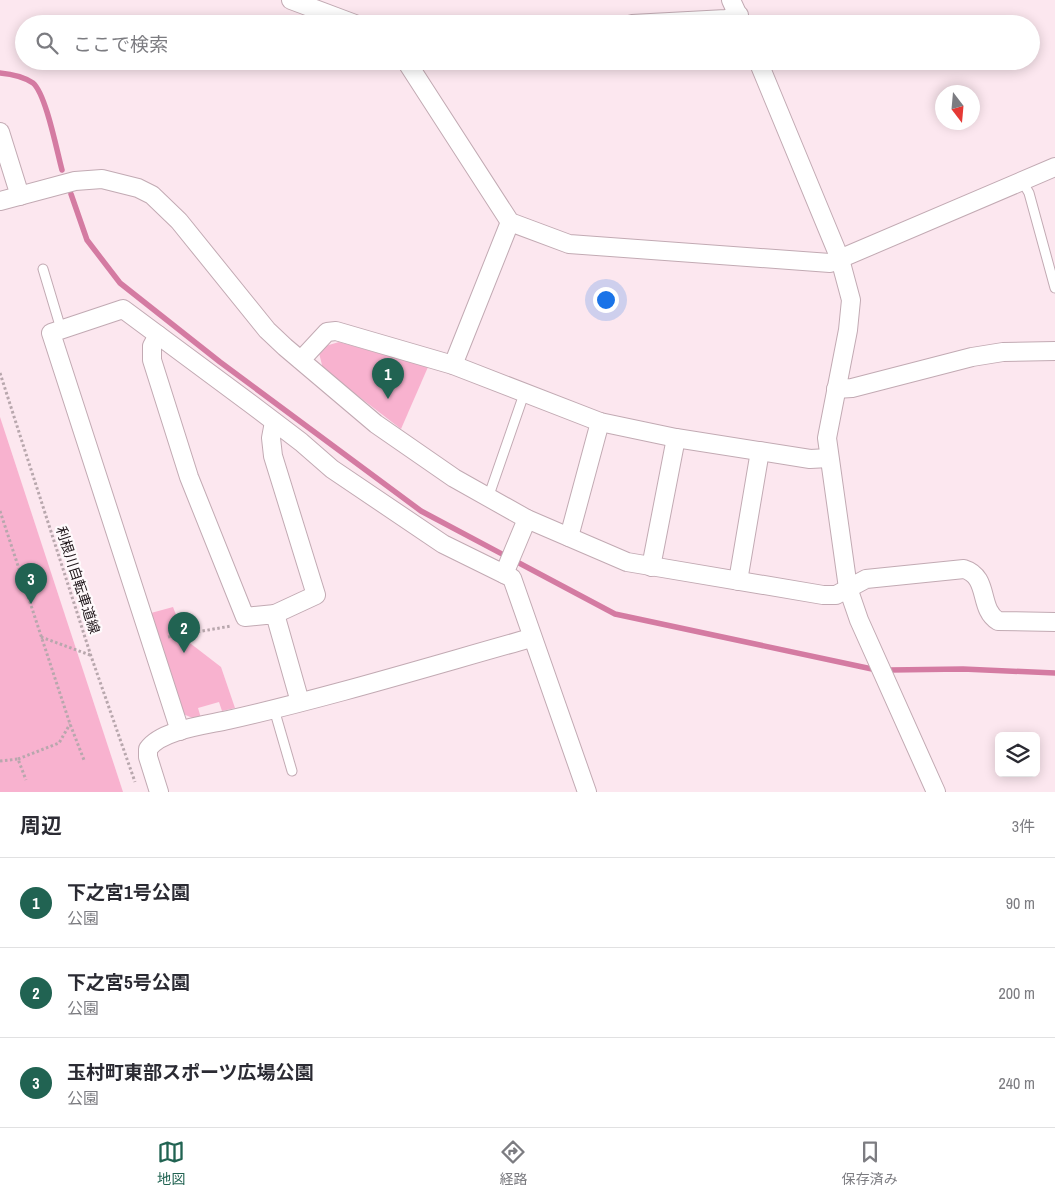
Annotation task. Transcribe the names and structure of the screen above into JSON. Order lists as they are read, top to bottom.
{
  "streets": {
    "path": ["利根川自転車道線"]
  },
  "north": "bottom",
  "page": {
    "search": "ここで検索",
    "pins": ["1", "3", "2"],
    "heading": ["周辺", "3件"],
    "list": [
      {
        "mark": "1",
        "name": "下之宮1号公園",
        "note": "公園",
        "value": "90 m"
      },
      {
        "mark": "2",
        "name": "下之宮5号公園",
        "note": "公園",
        "value": "200 m"
      },
      {
        "mark": "3",
        "name": "玉村町東部スポーツ広場公園",
        "note": "公園",
        "value": "240 m"
      }
    ],
    "nav": ["地図", "経路", "保存済み"]
  }
}
